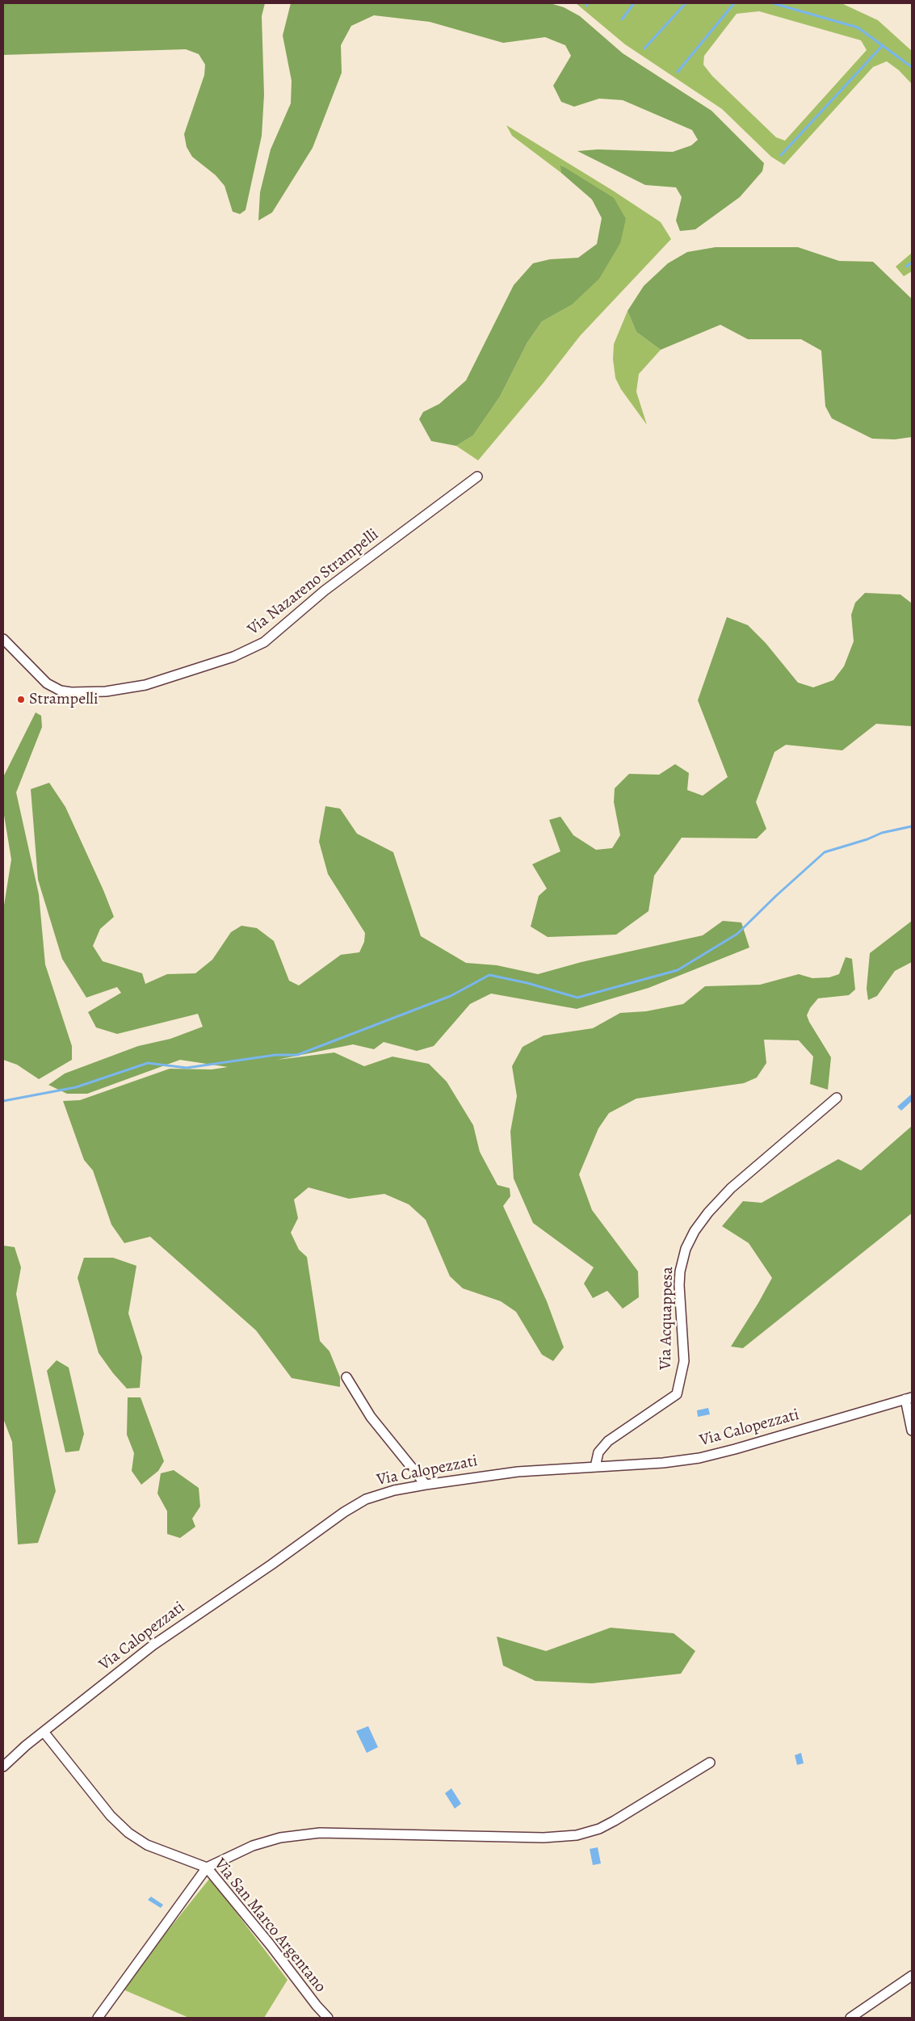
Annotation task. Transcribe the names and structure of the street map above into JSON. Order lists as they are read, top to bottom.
{
  "streets": {
    "street": [
      "Via Nazareno Strampelli",
      "Via Acquappesa",
      "Via Calopezzati",
      "Via San Marco Argentano"
    ]
  },
  "crossings": [
    ["Via Acquappesa", "Via Calopezzati"],
    ["Via Calopezzati", "Via San Marco Argentano"]
  ],
  "places": ["Strampelli"]
}
